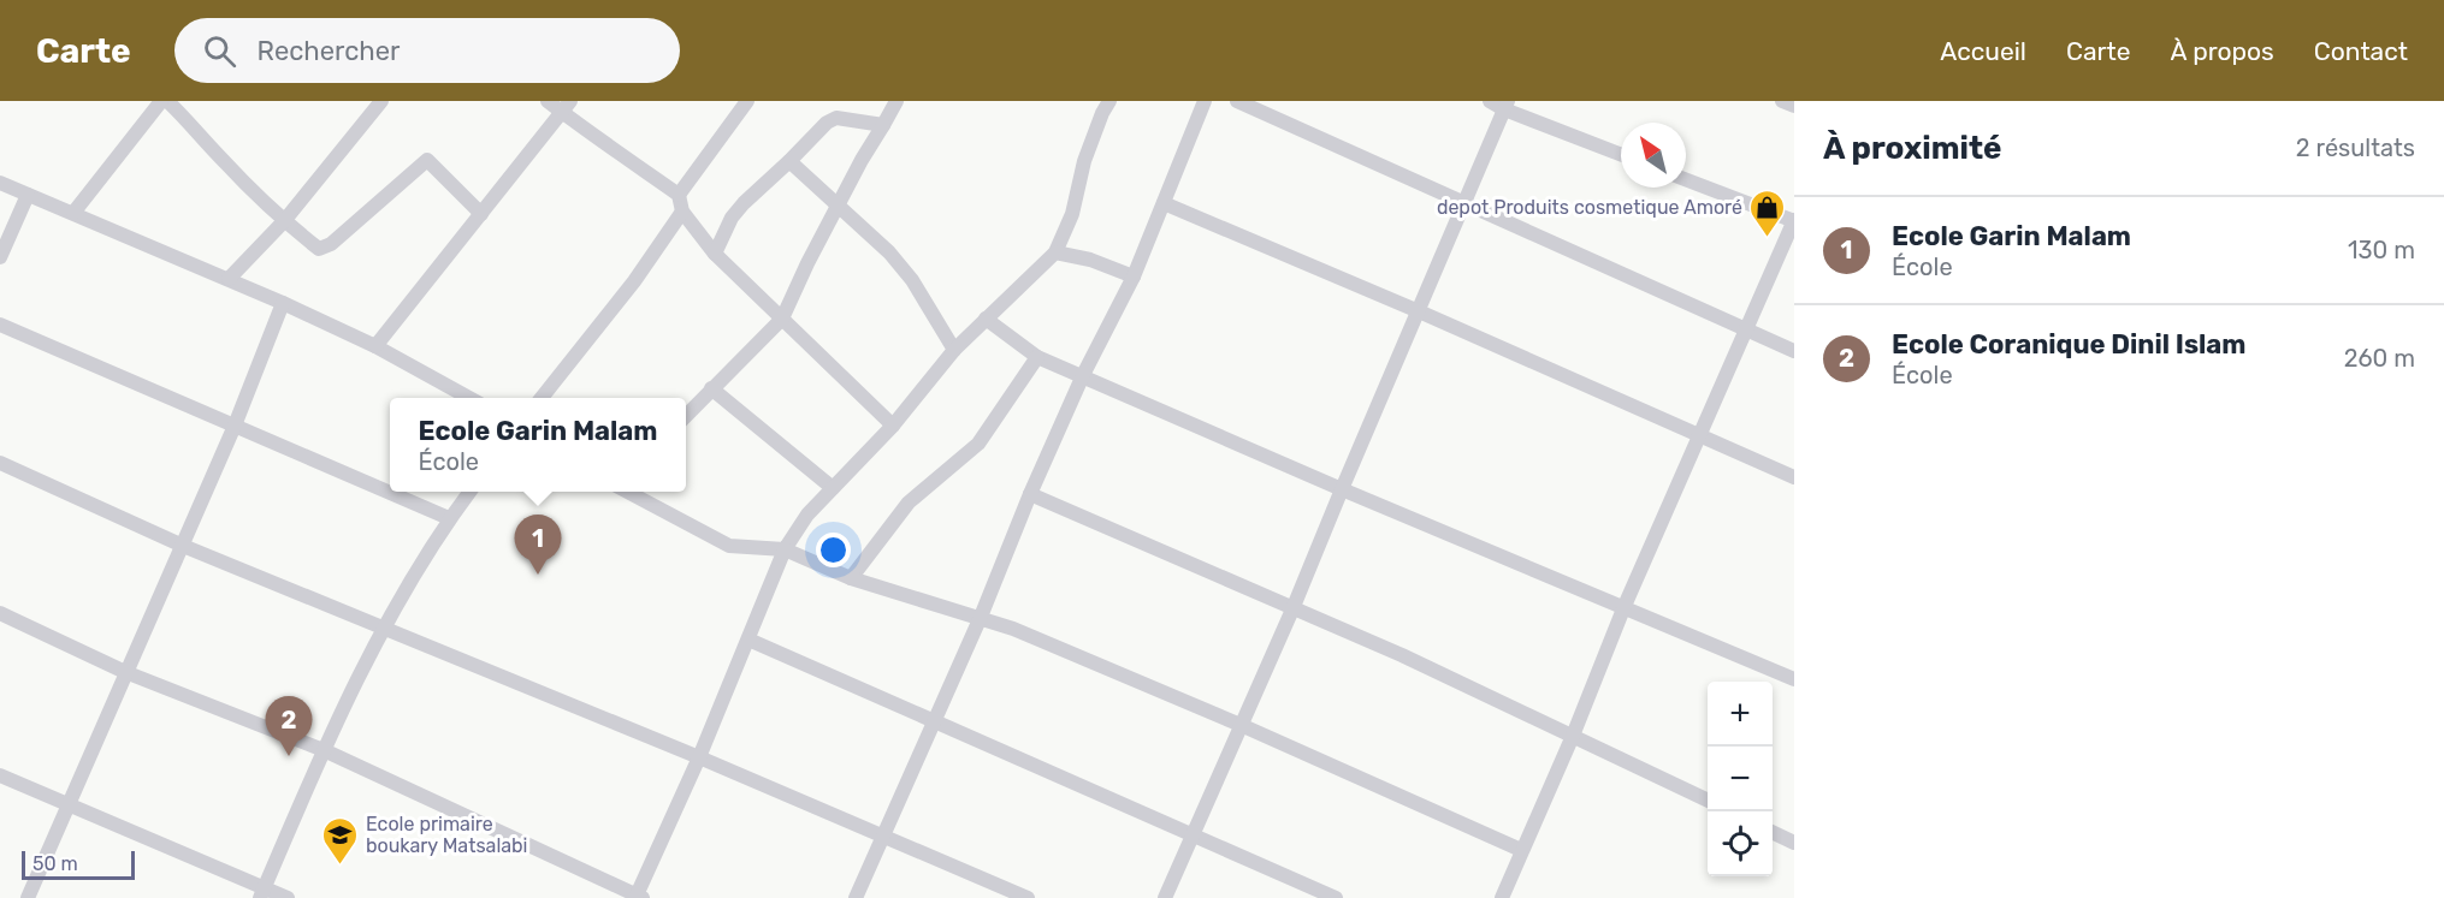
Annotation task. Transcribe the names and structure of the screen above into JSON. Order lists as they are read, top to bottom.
{
  "places": {
    "shop": ["depot Produits cosmetique Amoré"],
    "school or university": ["Ecole primaire boukary Matsalabi"]
  },
  "scale_bar": "50 m",
  "north": "top left",
  "page": {
    "header": "Carte",
    "search": "Rechercher",
    "nav": [
      "Accueil",
      "Carte",
      "À propos",
      "Contact"
    ],
    "heading": ["À proximité", "2 résultats"],
    "list": [
      {
        "mark": "1",
        "name": "Ecole Garin Malam",
        "note": "École",
        "value": "130 m"
      },
      {
        "mark": "2",
        "name": "Ecole Coranique Dinil Islam",
        "note": "École",
        "value": "260 m"
      }
    ],
    "popup": ["Ecole Garin Malam", "École"],
    "pins": ["1", "2"],
    "map_buttons": ["+", "−"],
    "scale": "50 m"
  }
}
